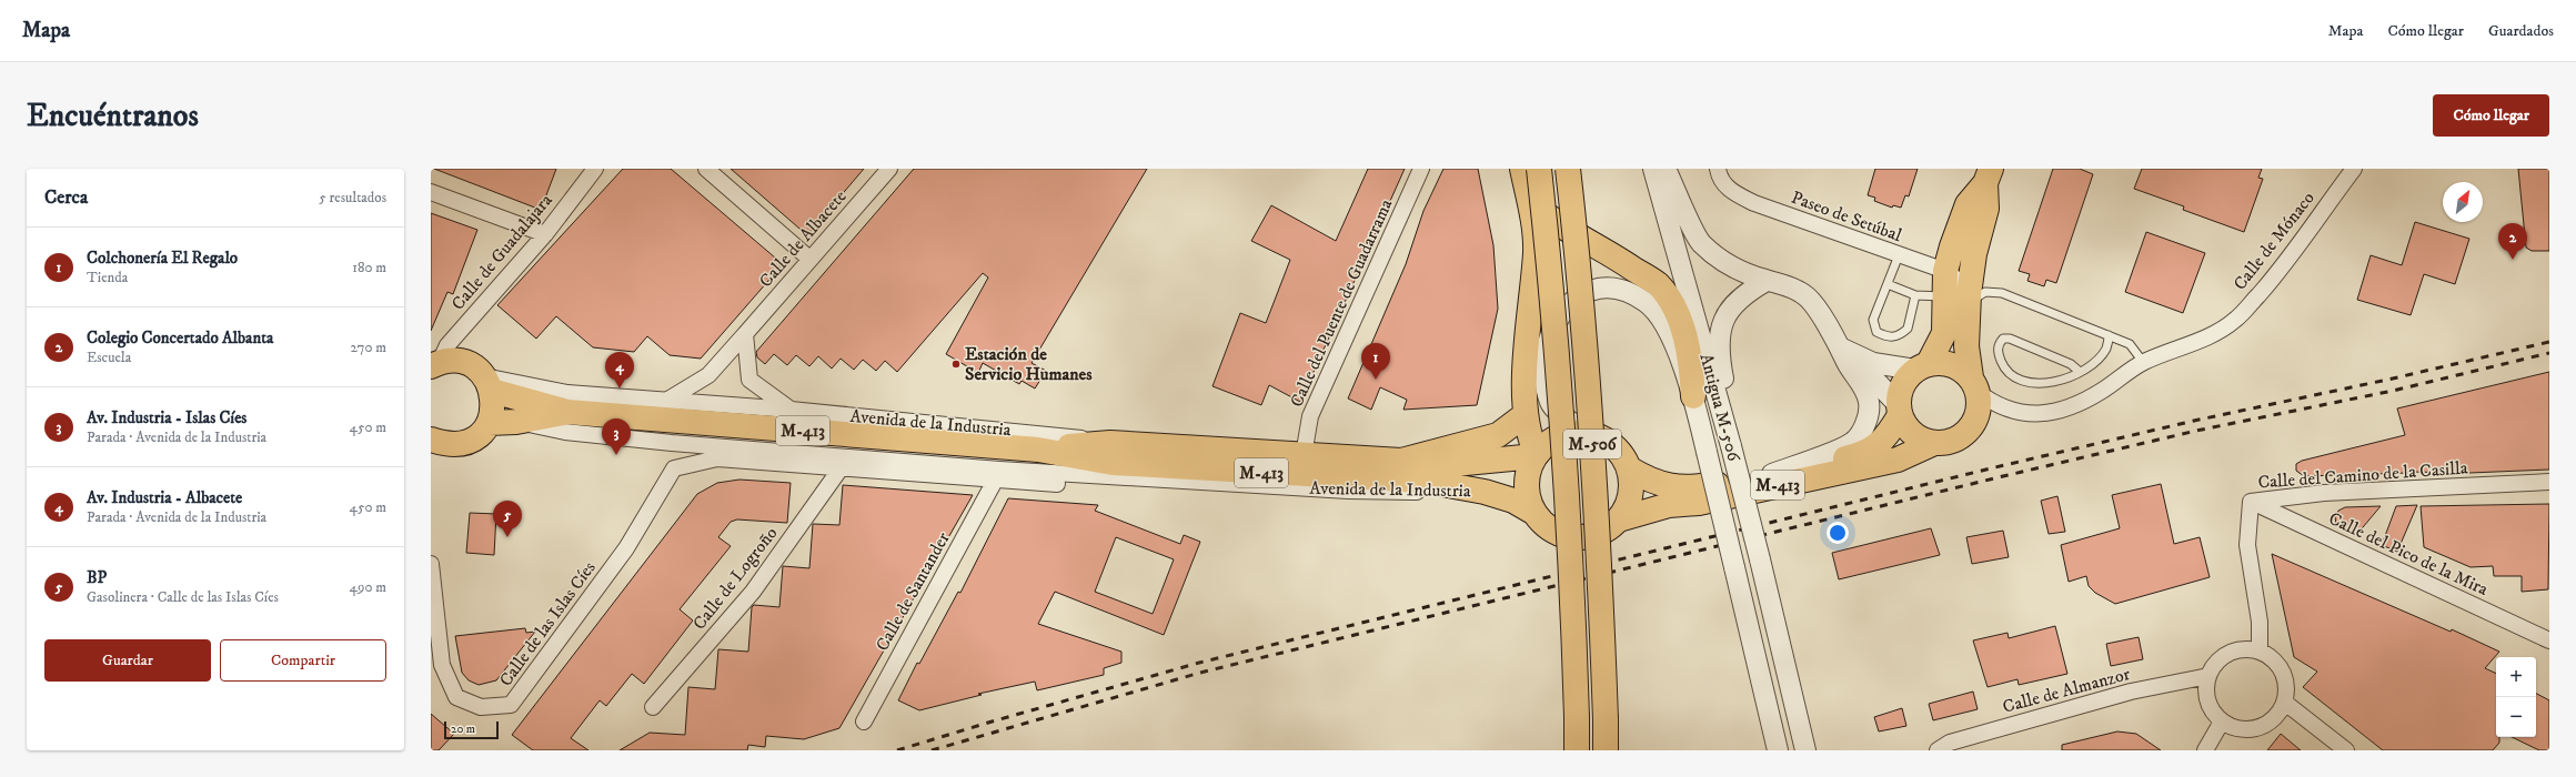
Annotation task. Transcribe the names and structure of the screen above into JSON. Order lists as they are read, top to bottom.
{
  "streets": {
    "main road": ["Avenida de la Industria", "M-413", "M-506"],
    "street": [
      "Paseo de Setúbal",
      "Calle de Albacete",
      "Calle de Mónaco",
      "Calle de Guadalajara",
      "Calle del Puente de Guadarrama",
      "Antigua M-506",
      "Calle del Camino de la Casilla",
      "Calle del Pico de la Mira",
      "Calle de Logroño",
      "Calle de Santander",
      "Calle de las Islas Cíes",
      "Calle de Almanzor"
    ]
  },
  "crossings": [
    ["Calle de Albacete", "Avenida de la Industria"],
    ["Calle de Mónaco", "M-413"],
    ["Calle de Guadalajara", "M-413"],
    ["Calle del Puente de Guadarrama", "M-413"],
    ["Antigua M-506", "M-413"],
    ["Avenida de la Industria", "M-413"],
    ["Avenida de la Industria", "Calle de Logroño"],
    ["Avenida de la Industria", "Calle de Santander"],
    ["Avenida de la Industria", "Calle de las Islas Cíes"],
    ["Calle del Camino de la Casilla", "Calle del Pico de la Mira"],
    ["Calle del Camino de la Casilla", "Calle de Almanzor"]
  ],
  "places": ["Estación de Servicio Humanes"],
  "scale_bar": "20 m",
  "north": "top right",
  "page": {
    "header": "Mapa",
    "nav": ["Mapa", "Cómo llegar", "Guardados"],
    "buttons": [
      "Cómo llegar",
      ["Guardar", "Compartir"]
    ],
    "title": "Encuéntranos",
    "heading": ["Cerca", "5 resultados"],
    "pins": [
      "2",
      "1",
      "4",
      "3",
      "5"
    ],
    "list": [
      {
        "mark": "1",
        "name": "Colchonería El Regalo",
        "note": "Tienda",
        "value": "180 m"
      },
      {
        "mark": "2",
        "name": "Colegio Concertado Albanta",
        "note": "Escuela",
        "value": "270 m"
      },
      {
        "mark": "3",
        "name": "Av. Industria - Islas Cíes",
        "note": "Parada · Avenida de la Industria",
        "value": "450 m"
      },
      {
        "mark": "4",
        "name": "Av. Industria - Albacete",
        "note": "Parada · Avenida de la Industria",
        "value": "450 m"
      },
      {
        "mark": "5",
        "name": "BP",
        "note": "Gasolinera · Calle de las Islas Cíes",
        "value": "490 m"
      }
    ],
    "map_buttons": ["+", "−"],
    "scale": "20 m"
  }
}
